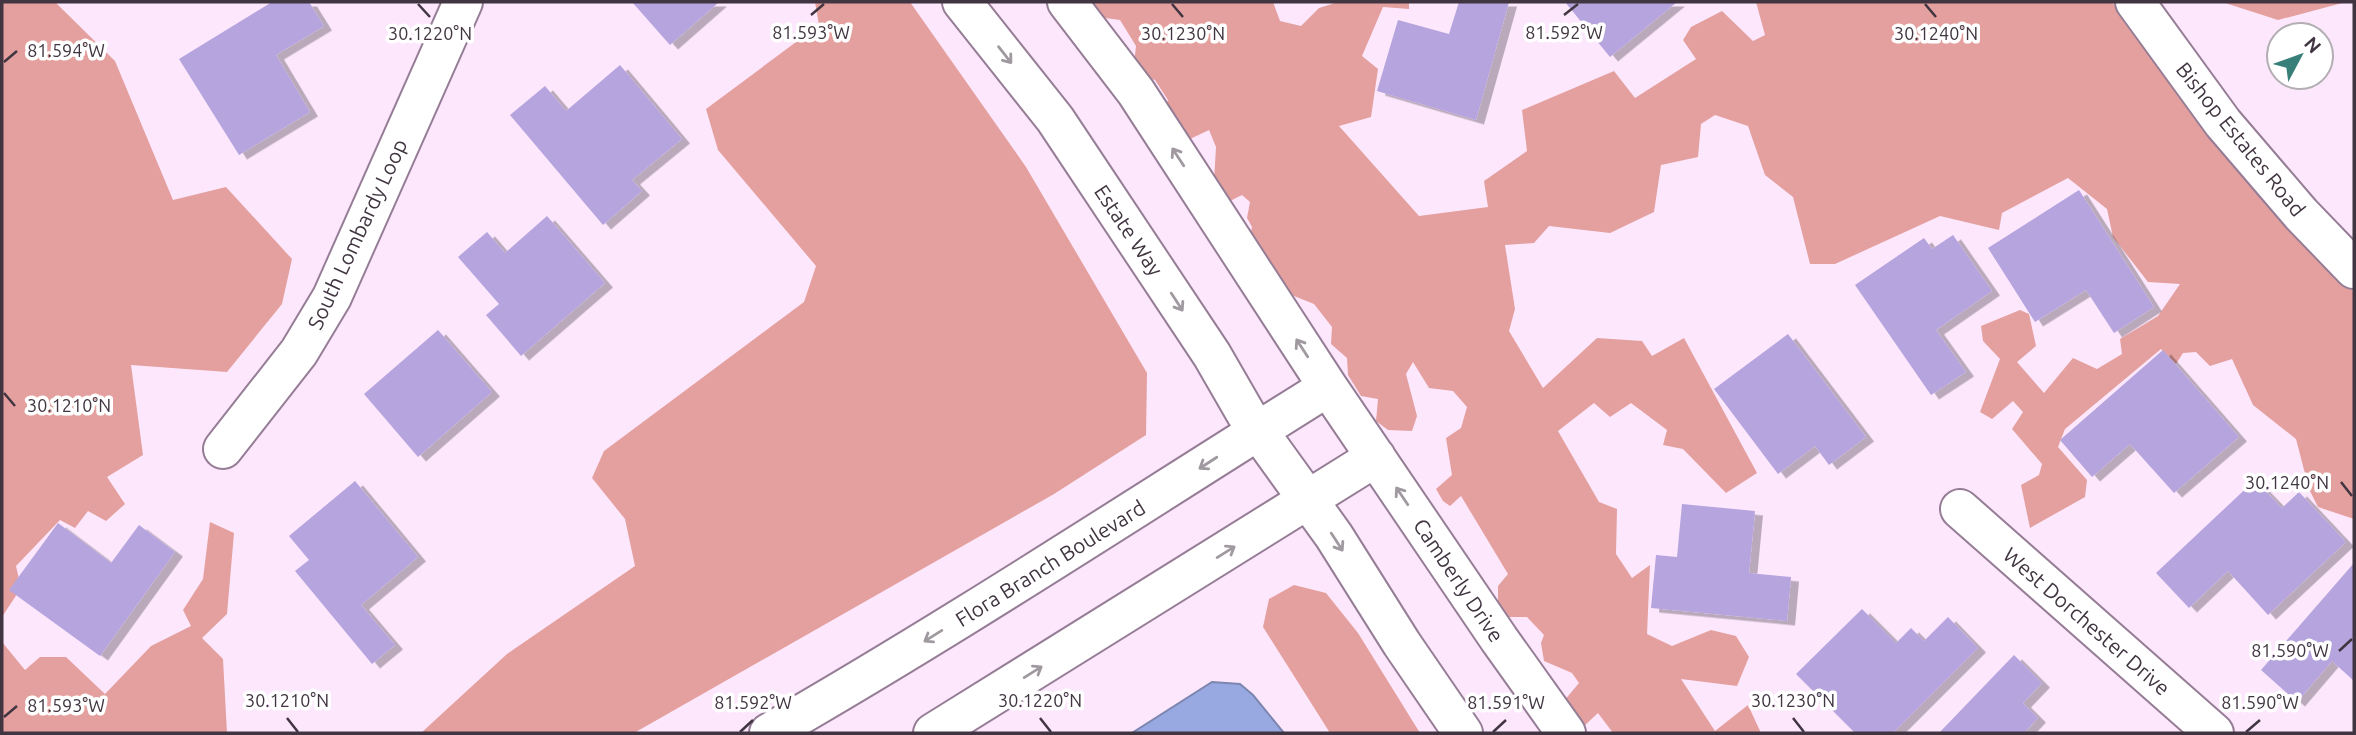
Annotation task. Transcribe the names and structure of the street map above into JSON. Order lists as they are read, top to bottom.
{
  "streets": {
    "street": [
      "Bishop Estates Road",
      "Estate Way",
      "South Lombardy Loop",
      "Flora Branch Boulevard",
      "Camberly Drive",
      "West Dorchester Drive"
    ]
  },
  "crossings": [
    ["Estate Way", "Flora Branch Boulevard"],
    ["Flora Branch Boulevard", "Camberly Drive"]
  ],
  "north": "top right",
  "coordinates": [
    "81.593°W",
    "81.592°W",
    "30.1220°N",
    "30.1230°N",
    "30.1240°N",
    "81.594°W",
    "30.1210°N",
    "81.590°W",
    "81.591°W"
  ]
}
